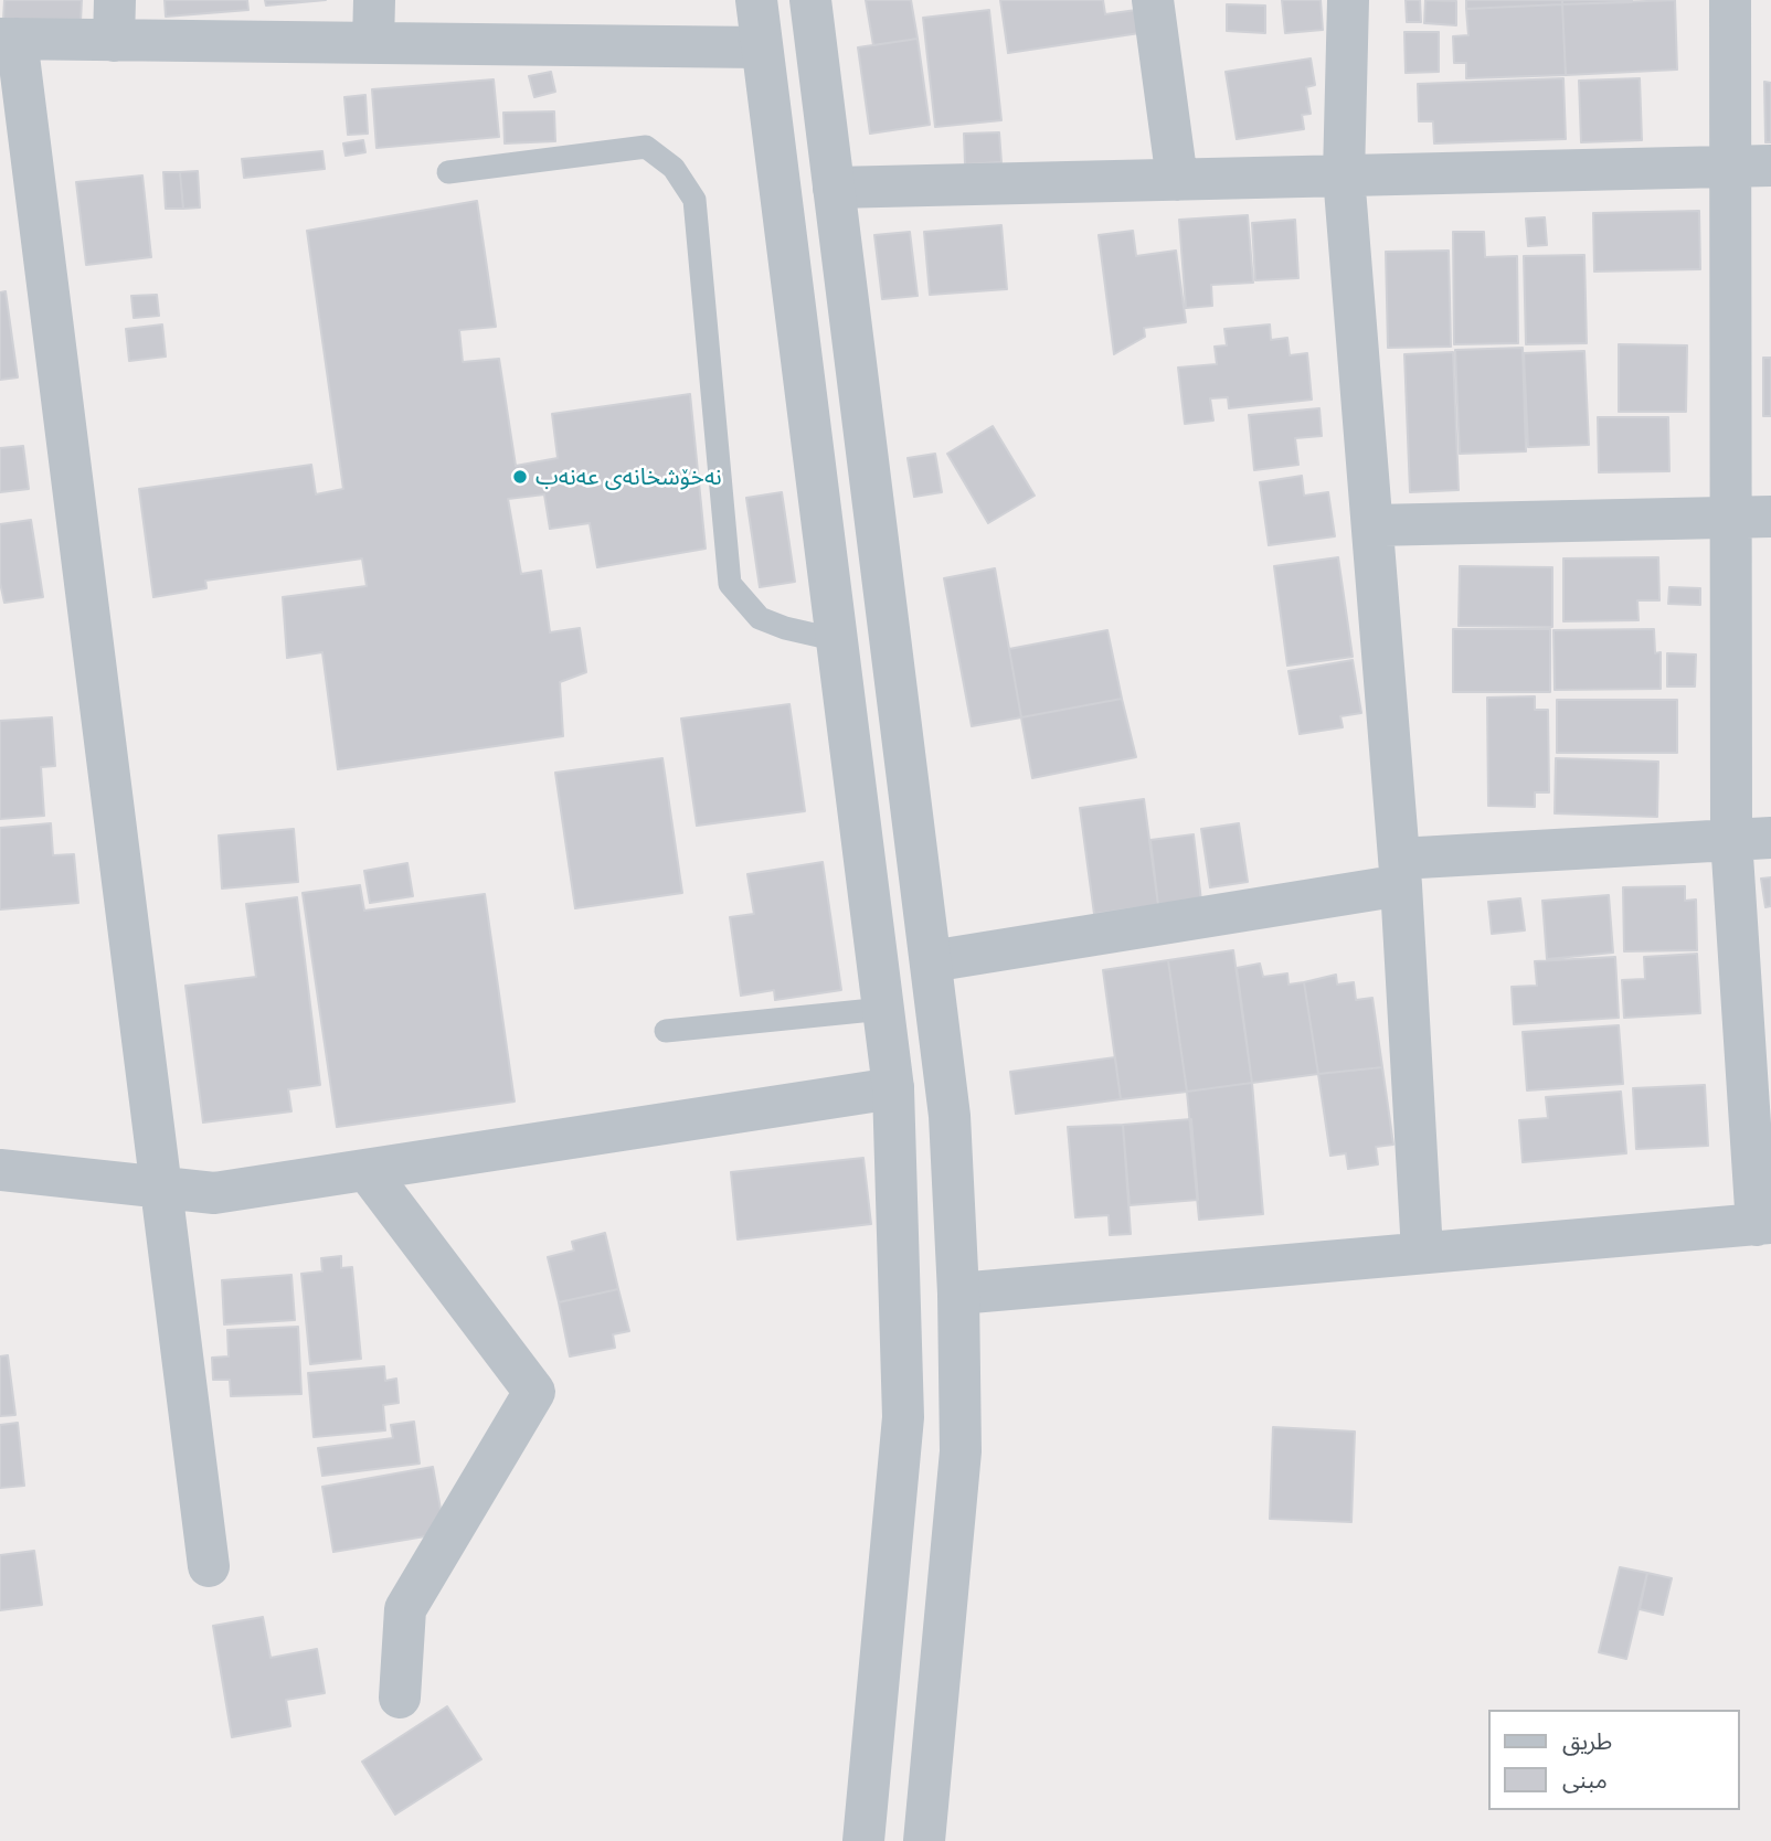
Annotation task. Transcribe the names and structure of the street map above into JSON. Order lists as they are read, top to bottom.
{
  "places": ["نەخۆشخانەی عەنەب"],
  "legend": ["طريق", "مبنى"]
}
